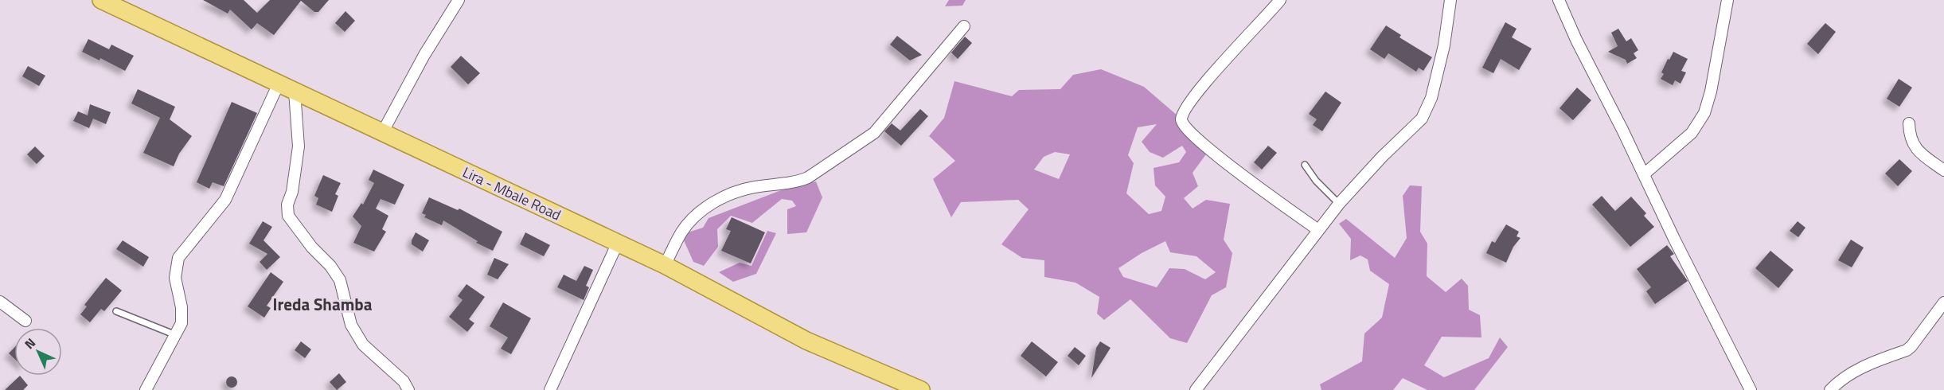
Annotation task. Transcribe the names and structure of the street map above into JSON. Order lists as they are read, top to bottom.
{
  "streets": {
    "main road": ["Lira - Mbale Road"]
  },
  "districts": ["Ireda Shamba"],
  "north": "top left"
}
